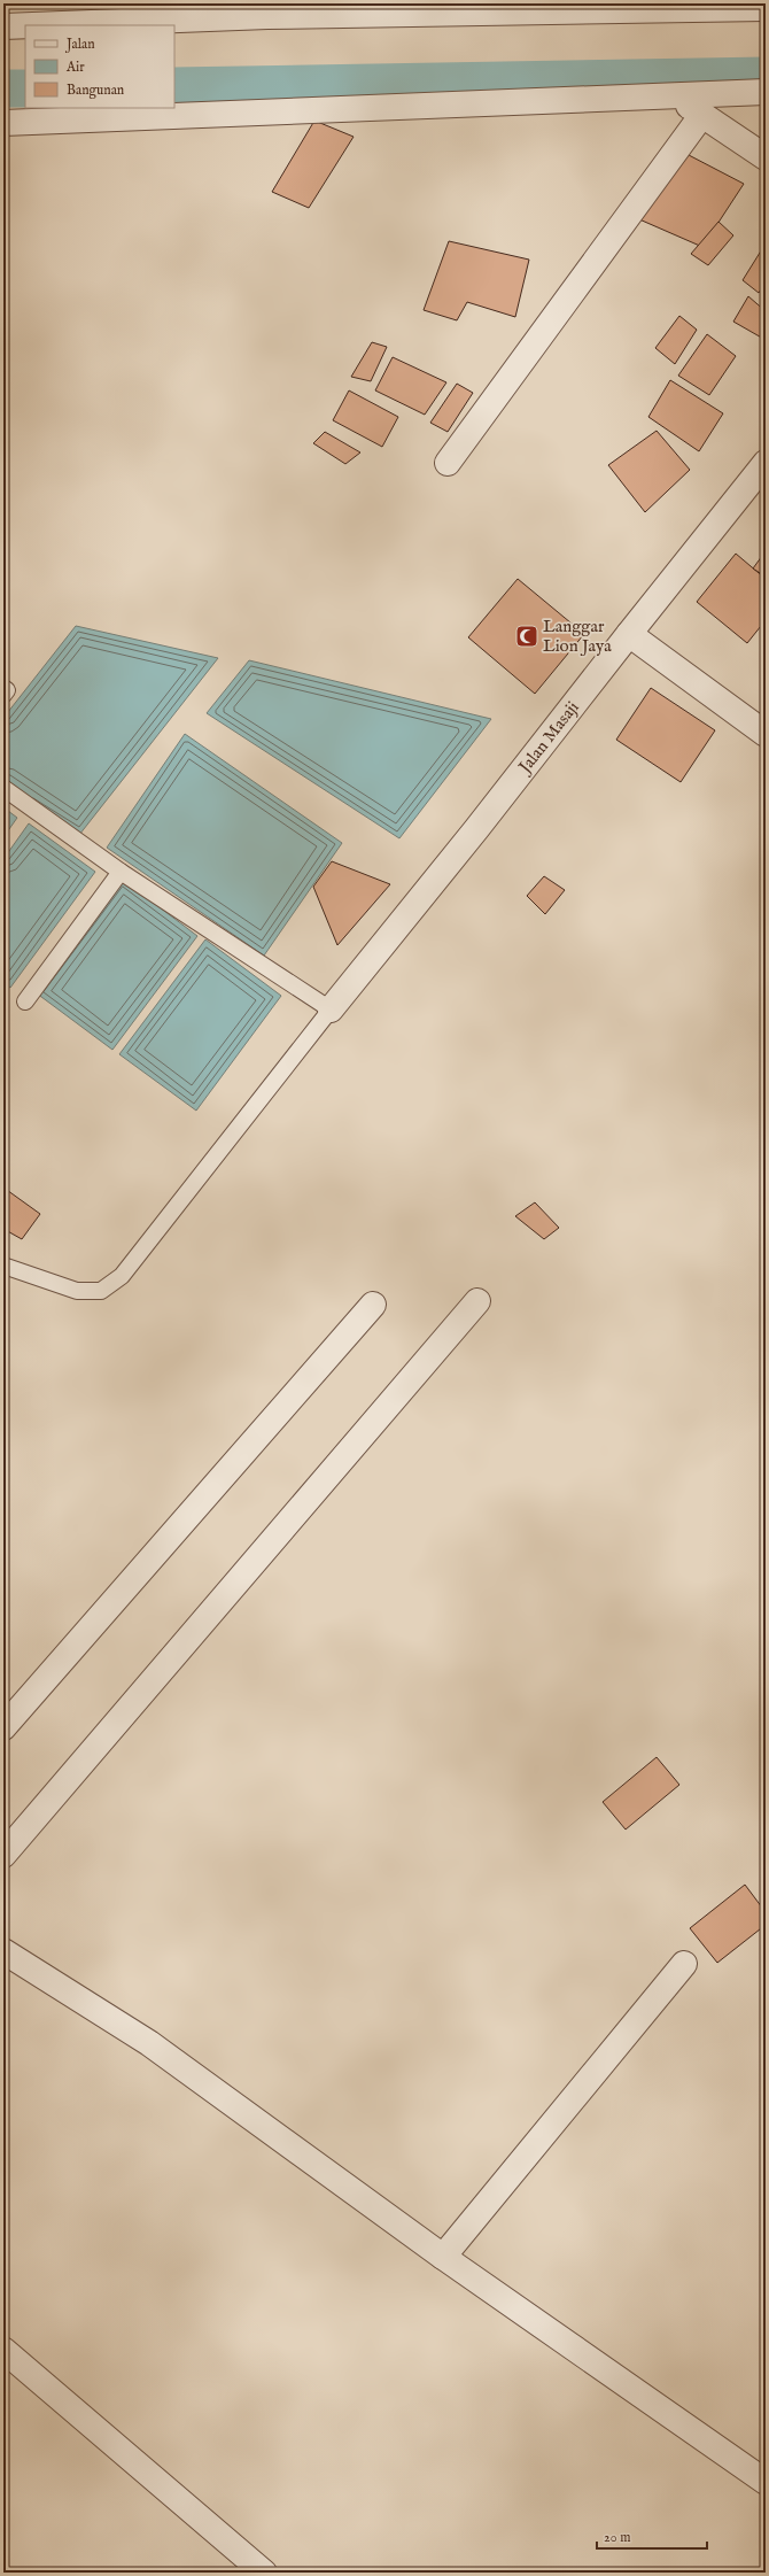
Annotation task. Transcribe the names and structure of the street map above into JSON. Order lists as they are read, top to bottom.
{
  "streets": {
    "street": ["Jalan Masaji"]
  },
  "places": {
    "mosque": ["Langgar Lion Jaya"]
  },
  "legend": ["Jalan", "Air", "Bangunan"],
  "scale_bar": "20 m"
}
